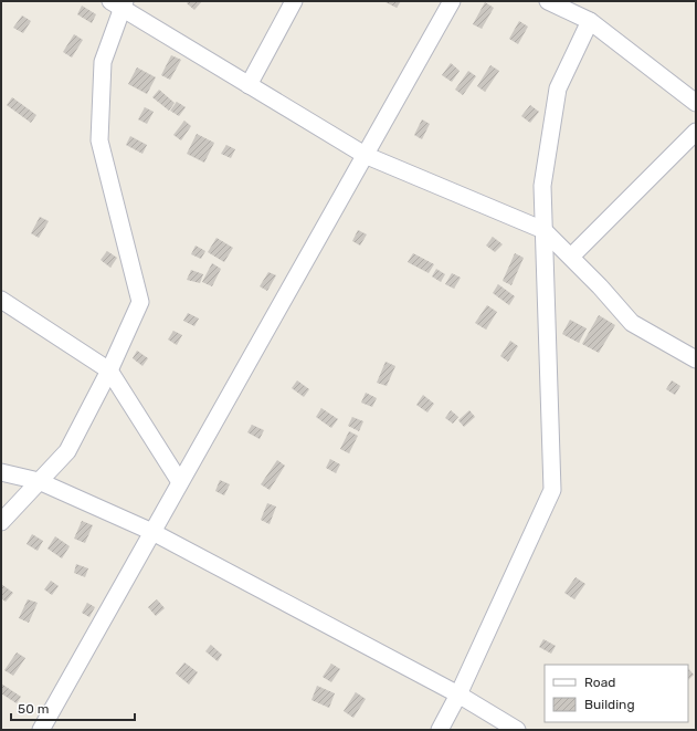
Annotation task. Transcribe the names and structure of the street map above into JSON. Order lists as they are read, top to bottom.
{
  "legend": ["Road", "Building"],
  "scale_bar": "50 m"
}
